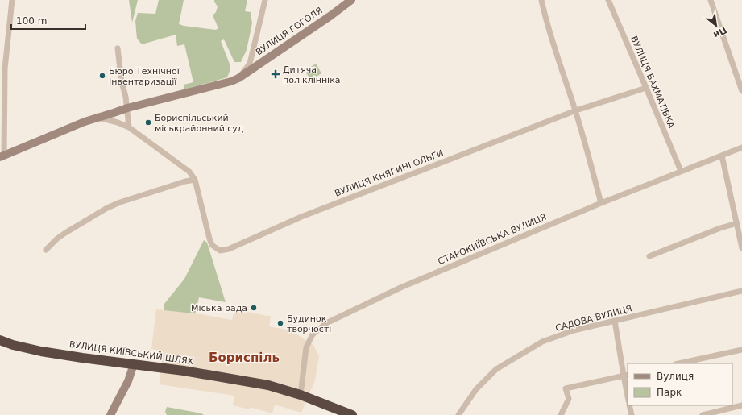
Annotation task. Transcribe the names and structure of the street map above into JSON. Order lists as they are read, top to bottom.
{
  "streets": {
    "highway": ["ВУЛИЦЯ КИЇВСЬКИЙ ШЛЯХ"],
    "street": [
      "ВУЛИЦЯ ГОГОЛЯ",
      "ВУЛИЦЯ БАХМАТІВКА",
      "ВУЛИЦЯ КНЯГИНІ ОЛЬГИ",
      "СТАРОКИЇВСЬКА ВУЛИЦЯ",
      "САДОВА ВУЛИЦЯ"
    ]
  },
  "crossings": [
    ["ВУЛИЦЯ БАХМАТІВКА", "ВУЛИЦЯ КНЯГИНІ ОЛЬГИ"],
    ["ВУЛИЦЯ БАХМАТІВКА", "СТАРОКИЇВСЬКА ВУЛИЦЯ"],
    ["СТАРОКИЇВСЬКА ВУЛИЦЯ", "ВУЛИЦЯ КИЇВСЬКИЙ ШЛЯХ"]
  ],
  "districts": ["Бориспіль"],
  "places": {
    "health": ["Дитяча поліклінніка"],
    "other": [
      "Бюро Технічної Інвентаризації",
      "Бориспільський міськрайонний суд",
      "Міська рада",
      "Будинок творчості"
    ]
  },
  "legend": ["Вулиця", "Парк"],
  "scale_bar": "100 m",
  "north": "bottom right"
}
